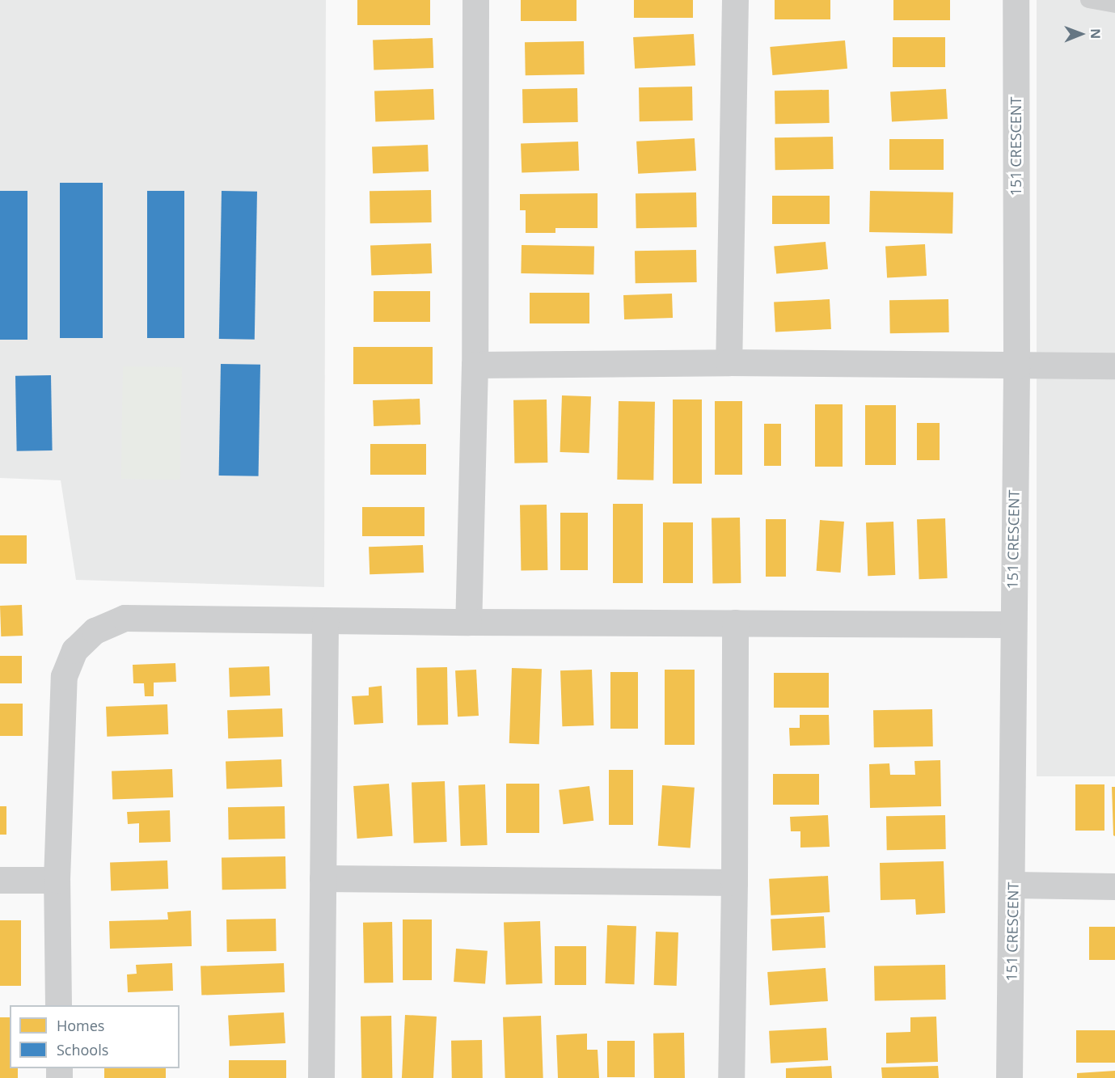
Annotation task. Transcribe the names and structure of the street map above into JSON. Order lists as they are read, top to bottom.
{
  "streets": {
    "street": ["151 CRESCENT"]
  },
  "legend": ["Homes", "Schools"],
  "north": "right"
}
